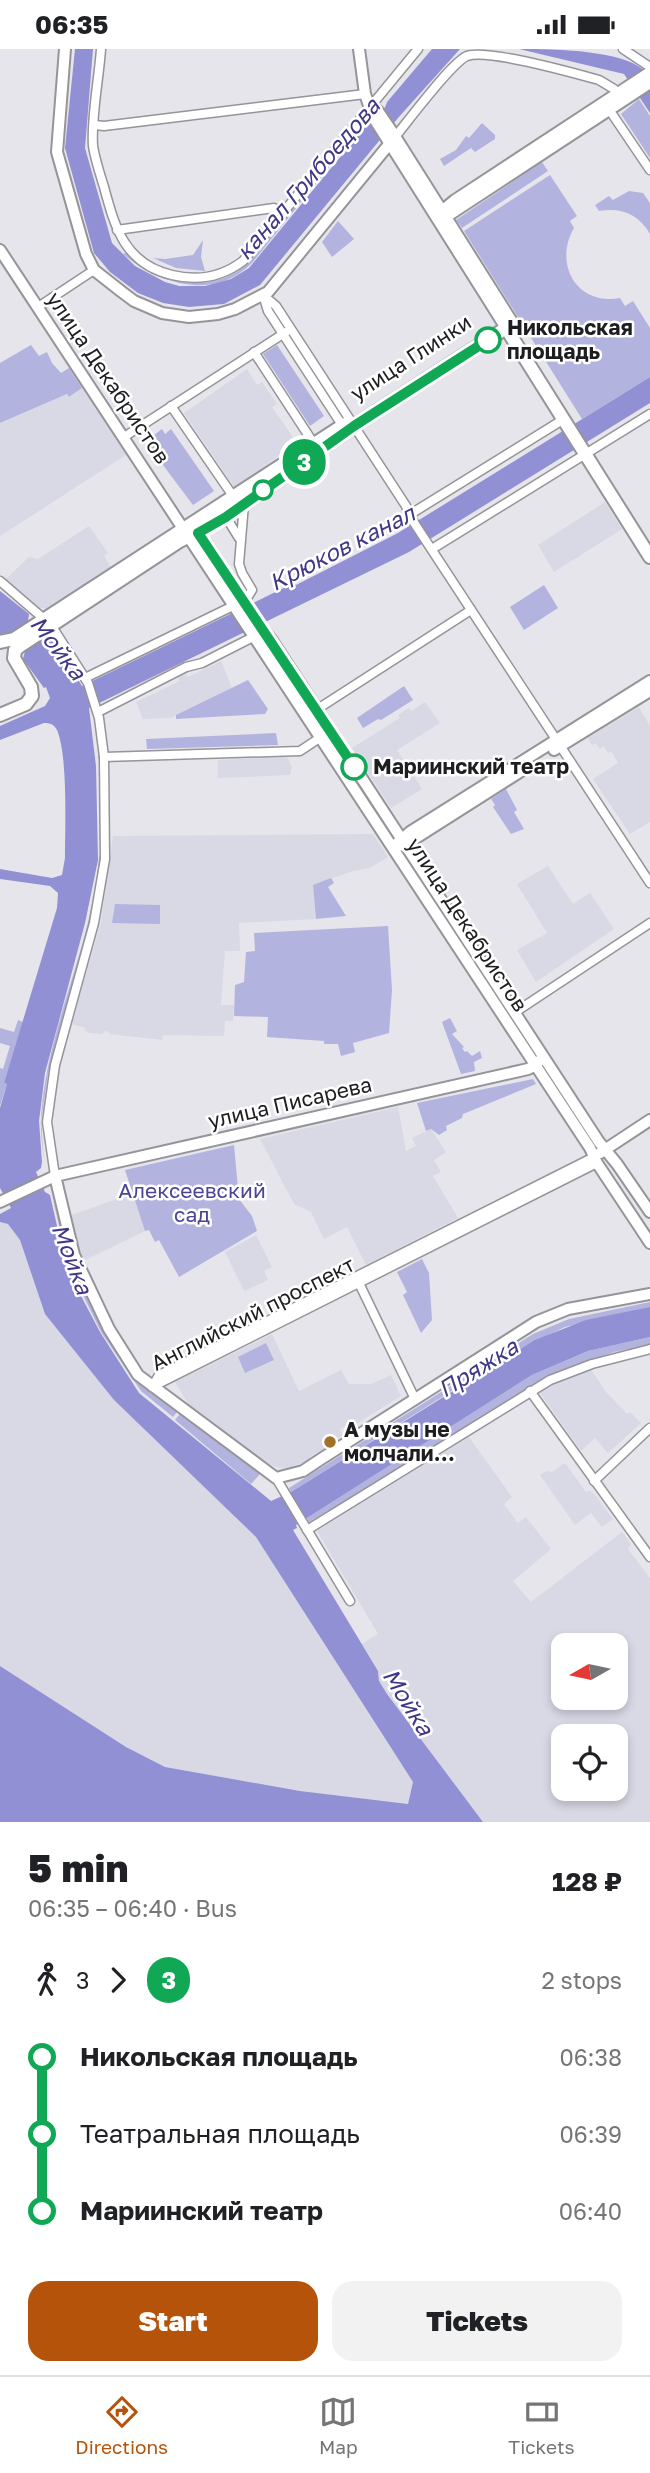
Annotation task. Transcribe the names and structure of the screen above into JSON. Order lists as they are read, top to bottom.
{
  "streets": {
    "main road": [
      "улица Глинки",
      "улица Декабристов",
      "улица Писарева",
      "Английский проспект"
    ]
  },
  "crossings": [
    ["улица Глинки", "улица Декабристов"],
    ["улица Декабристов", "улица Писарева"],
    ["улица Декабристов", "Английский проспект"]
  ],
  "water": [
    "канал Грибоедова",
    "Крюков канал",
    "Мойка",
    "Пряжка"
  ],
  "parks": ["Алексеевский сад"],
  "places": ["Никольская площадь", "Мариинский театр", "А музы не молчали…"],
  "lines": ["bus line 3"],
  "north": "left",
  "page": {
    "status": "06:35",
    "on_map": "3",
    "heading": ["5 min", "06:35 – 06:40 · Bus", "128 ₽"],
    "legs": ["3", "3", "2 stops"],
    "list": [
      {
        "name": "Никольская площадь",
        "value": "06:38"
      },
      {
        "name": "Театральная площадь",
        "value": "06:39"
      },
      {
        "name": "Мариинский театр",
        "value": "06:40"
      }
    ],
    "buttons": ["Start", "Tickets"],
    "tabs": ["Directions", "Map", "Tickets"]
  }
}
